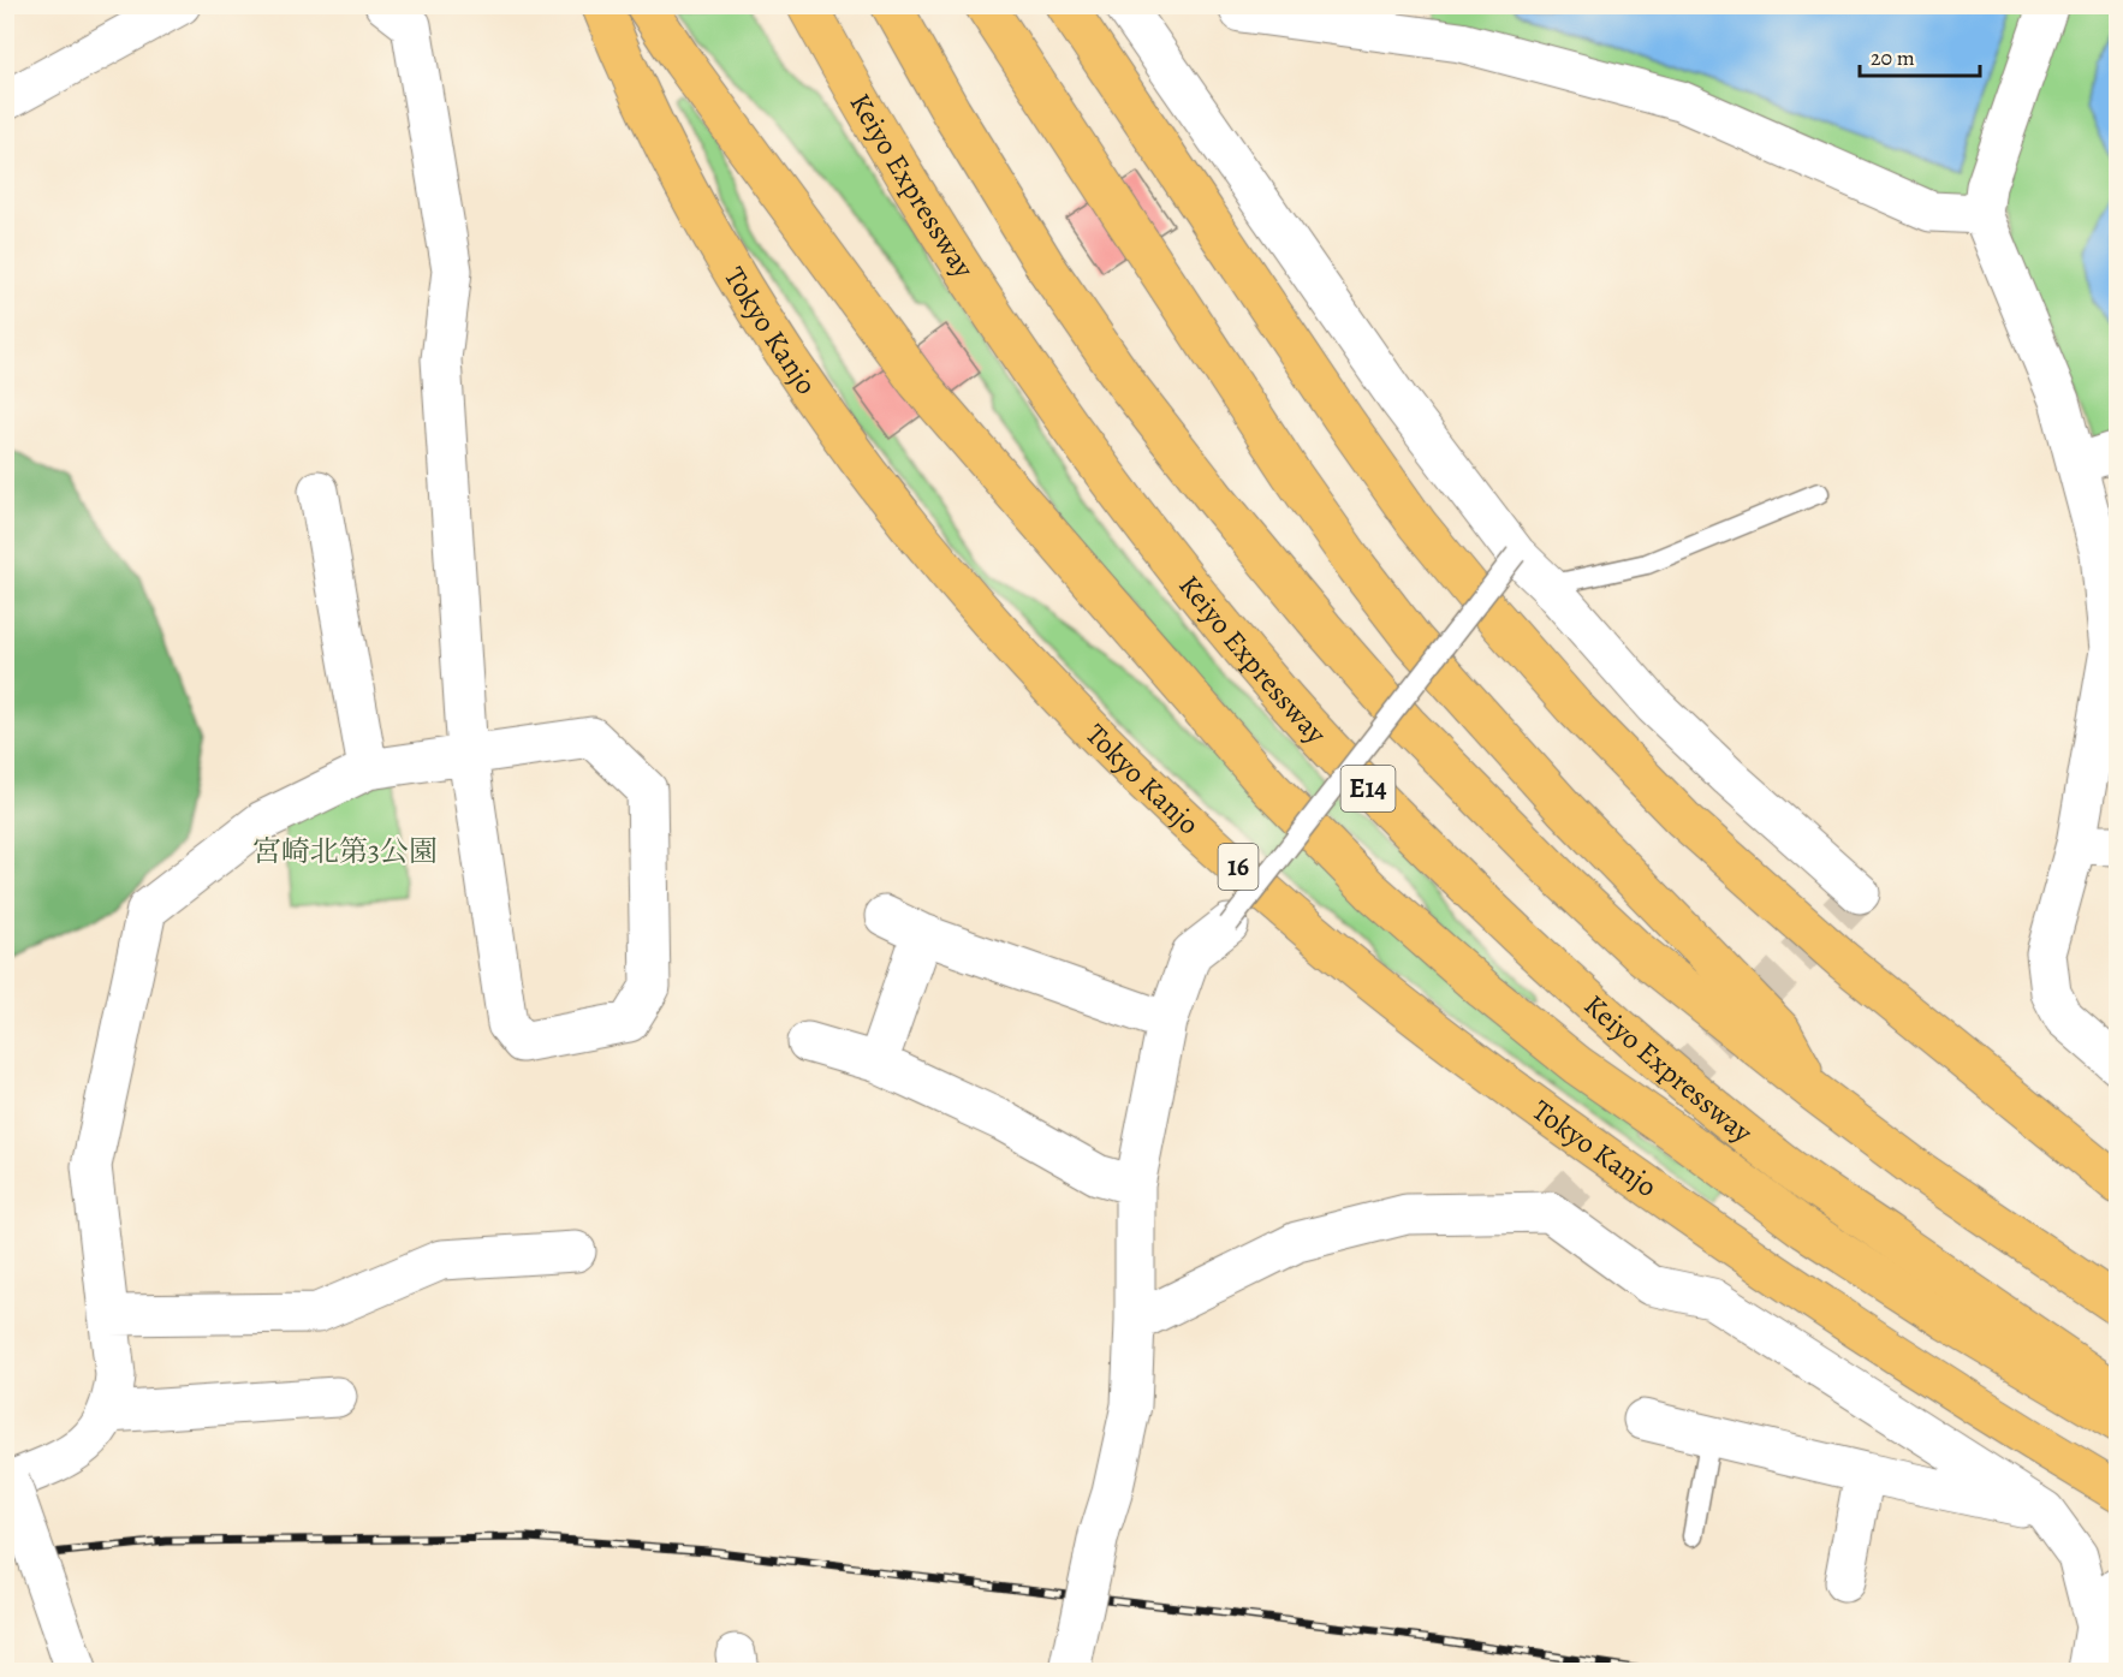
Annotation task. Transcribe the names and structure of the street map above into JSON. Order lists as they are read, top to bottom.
{
  "streets": {
    "highway": [
      "Keiyo Expressway",
      "Tokyo Kanjo",
      "E14",
      "16"
    ]
  },
  "parks": ["宮崎北第3公園"],
  "scale_bar": "20 m"
}
